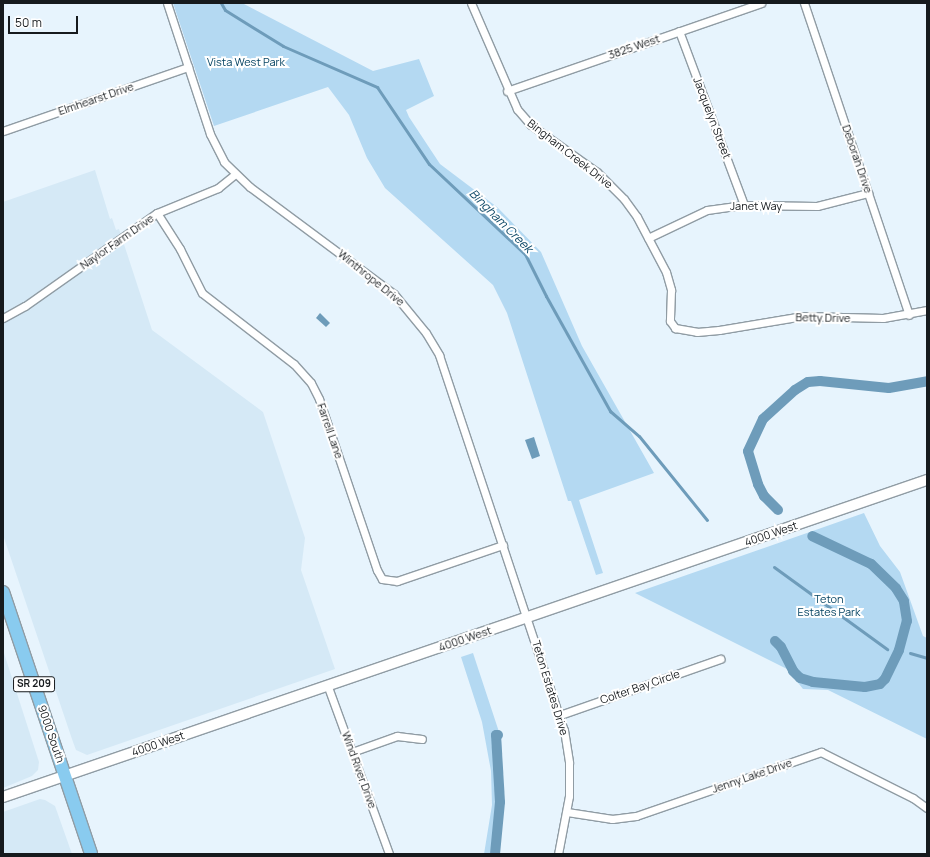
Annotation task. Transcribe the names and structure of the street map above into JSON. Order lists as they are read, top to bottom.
{
  "streets": {
    "main road": ["4000 West", "SR 209", "9000 South"],
    "street": [
      "3825 West",
      "Elmhearst Drive",
      "Jacquelyn Street",
      "Bingham Creek Drive",
      "Deborah Drive",
      "Janet Way",
      "Naylor Farm Drive",
      "Winthrope Drive",
      "Betty Drive",
      "Farrell Lane",
      "Colter Bay Circle",
      "Teton Estates Drive",
      "Wind River Drive",
      "Jenny Lake Drive"
    ]
  },
  "crossings": [
    ["3825 West", "Jacquelyn Street"],
    ["3825 West", "Bingham Creek Drive"],
    ["Elmhearst Drive", "Winthrope Drive"],
    ["Jacquelyn Street", "Janet Way"],
    ["Bingham Creek Drive", "Janet Way"],
    ["Bingham Creek Drive", "Betty Drive"],
    ["Deborah Drive", "Janet Way"],
    ["Deborah Drive", "Betty Drive"],
    ["Naylor Farm Drive", "Winthrope Drive"],
    ["Naylor Farm Drive", "Farrell Lane"],
    ["Winthrope Drive", "Farrell Lane"],
    ["Winthrope Drive", "4000 West"],
    ["Winthrope Drive", "Teton Estates Drive"],
    ["4000 West", "Teton Estates Drive"],
    ["4000 West", "9000 South"],
    ["4000 West", "Wind River Drive"],
    ["Colter Bay Circle", "Teton Estates Drive"],
    ["Teton Estates Drive", "Jenny Lake Drive"]
  ],
  "water": ["Bingham Creek"],
  "parks": ["Vista West Park", "Teton Estates Park"],
  "scale_bar": "50 m"
}
